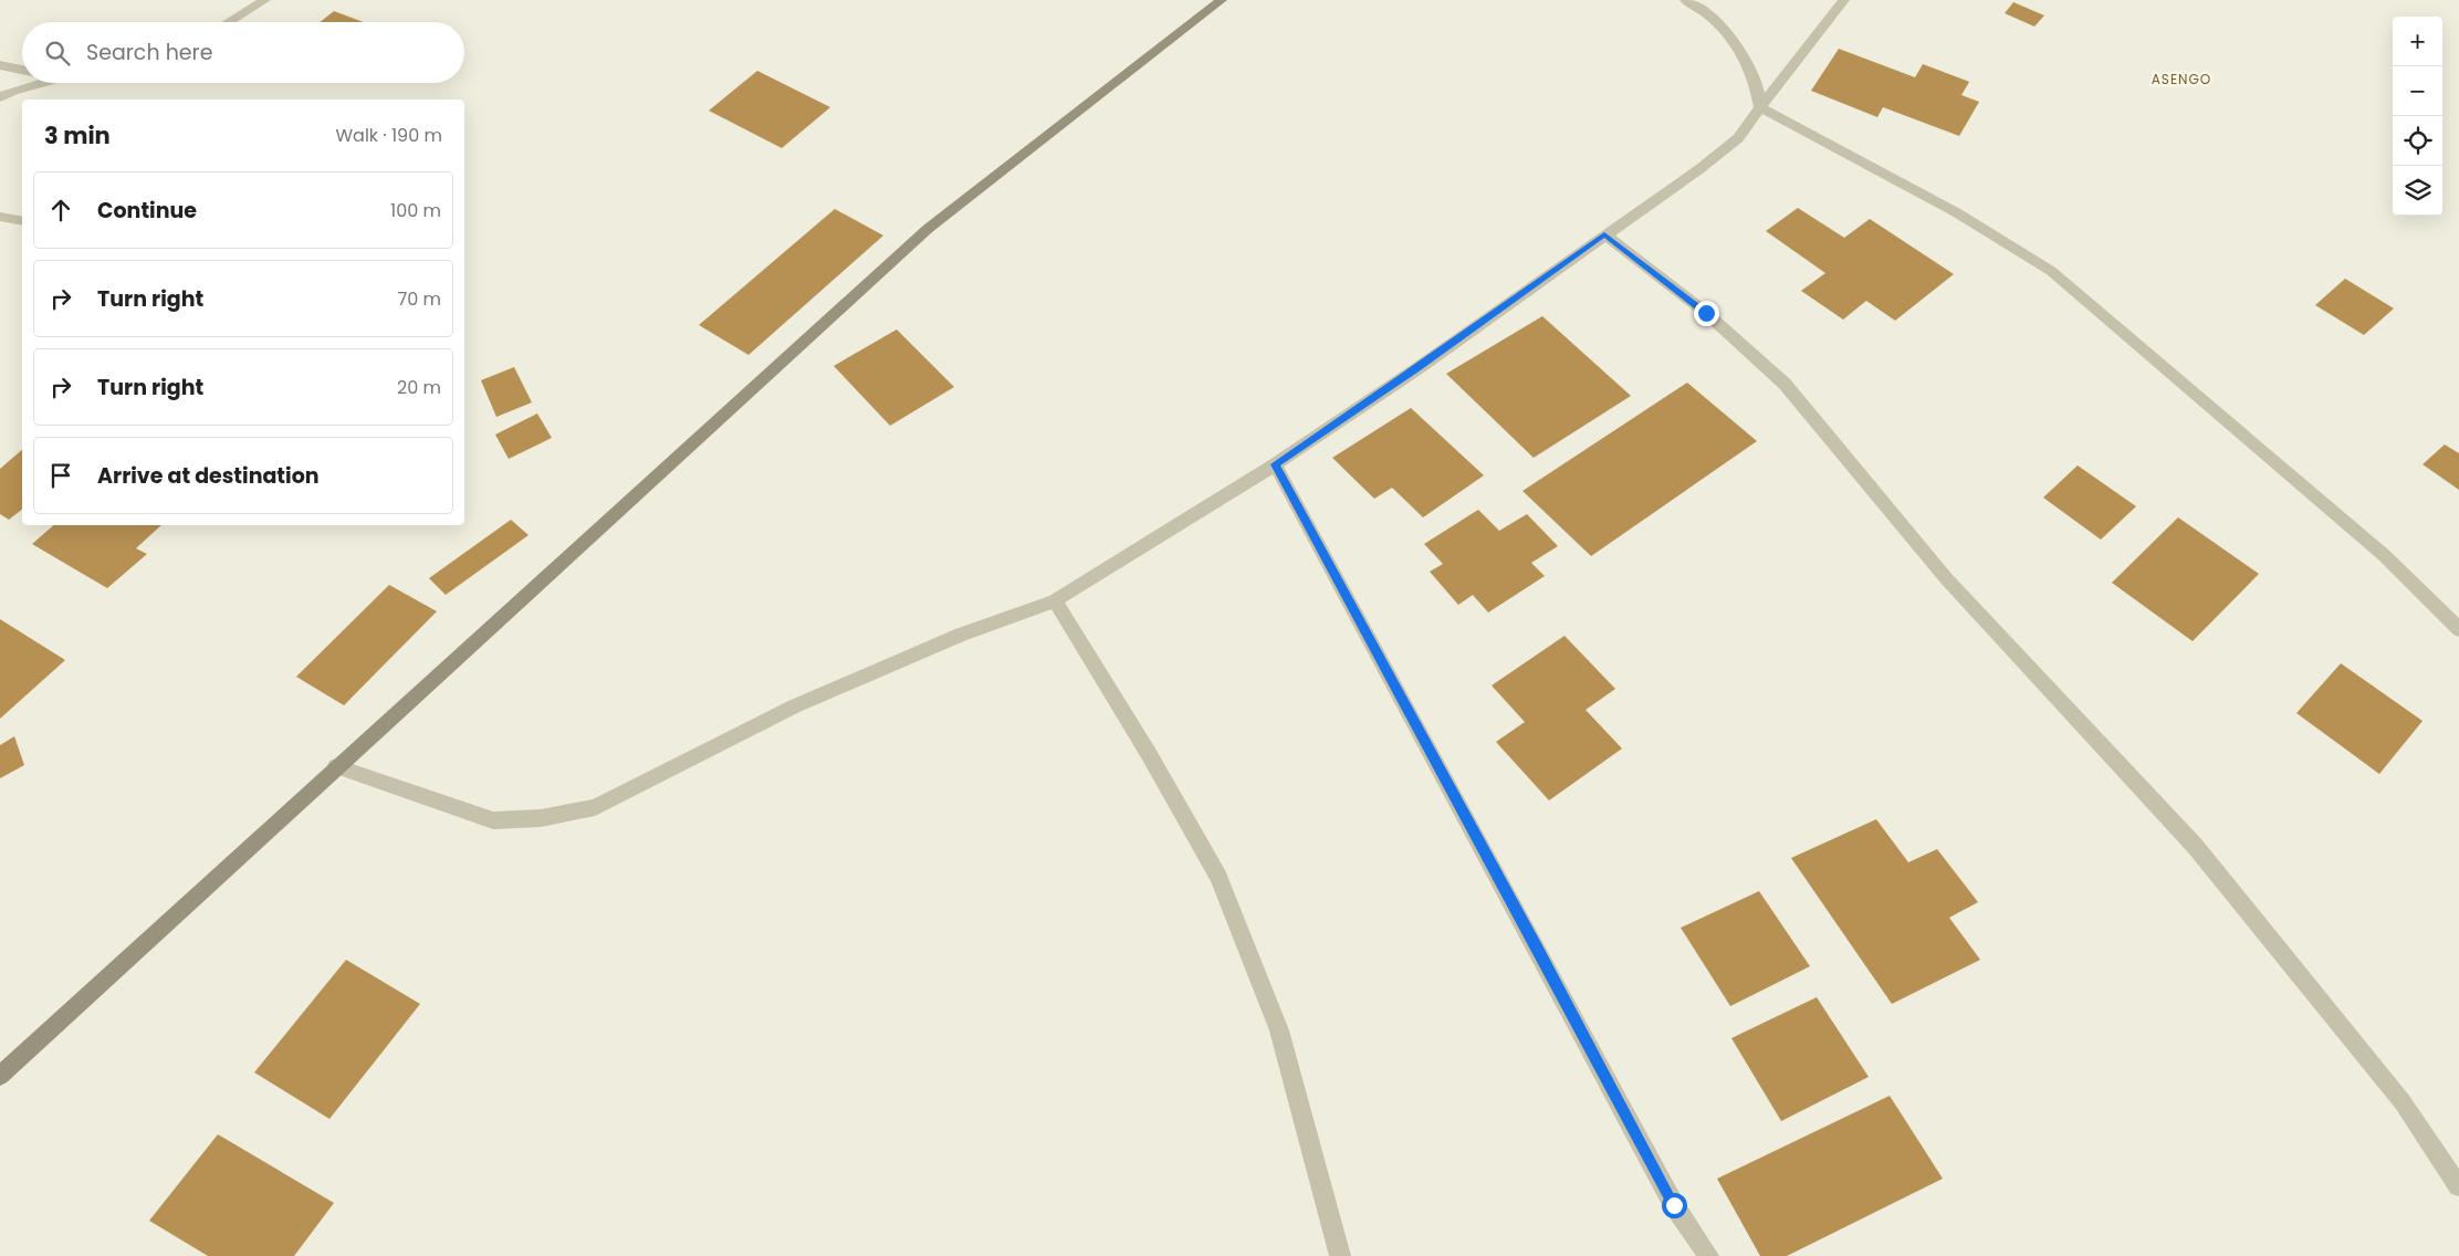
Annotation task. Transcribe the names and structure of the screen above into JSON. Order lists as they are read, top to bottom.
{
  "districts": ["ASENGO"],
  "page": {
    "map_buttons": ["+", "−"],
    "search": "Search here",
    "heading": ["3 min", "Walk · 190 m"],
    "list": [
      ["Continue", "100 m"],
      ["Turn right", "70 m"],
      ["Turn right", "20 m"],
      "Arrive at destination"
    ]
  }
}
